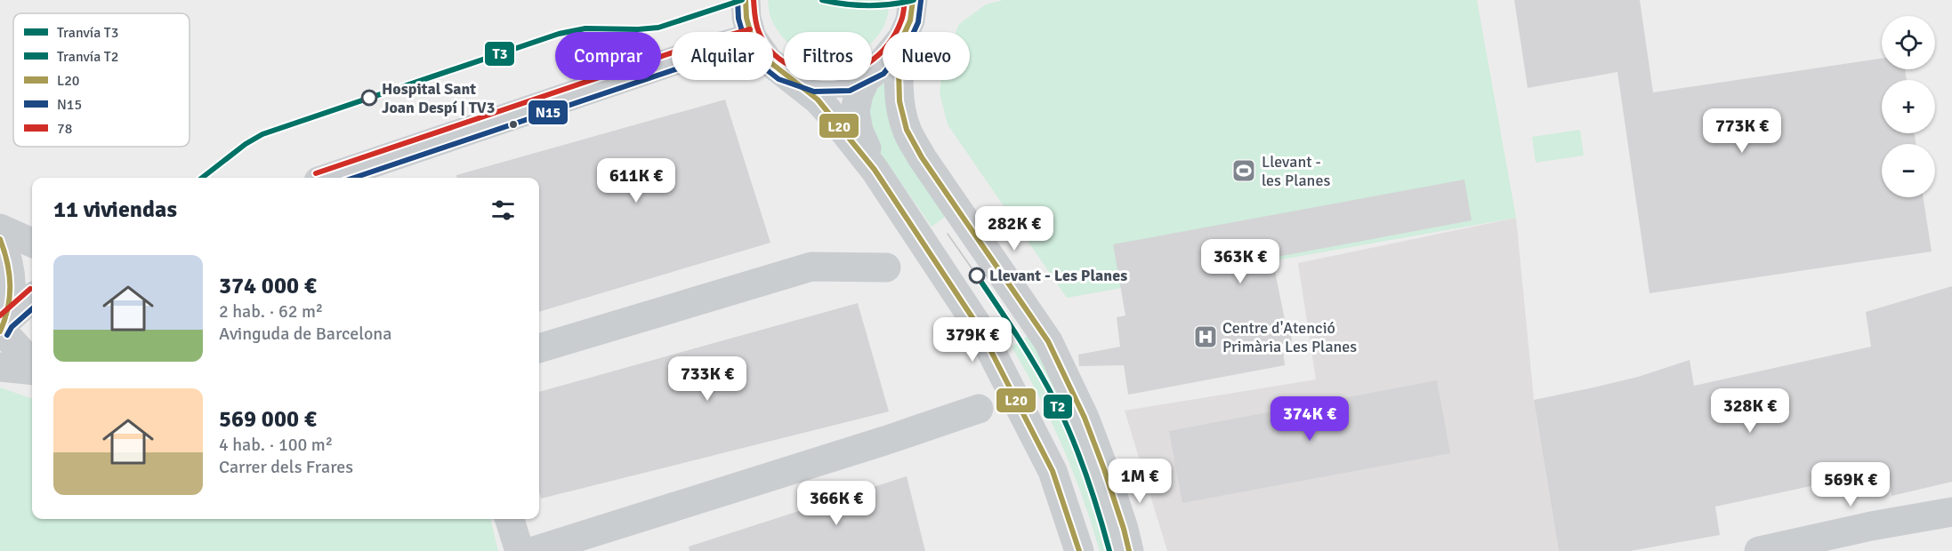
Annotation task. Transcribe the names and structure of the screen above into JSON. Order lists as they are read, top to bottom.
{
  "places": {
    "other": ["Hospital Sant Joan Despí | TV3", "Llevant - Les Planes"],
    "sports": ["Llevant - les Planes"],
    "hospital": ["Centre d'Atenció Primària Les Planes"]
  },
  "lines": [
    "tram line T3",
    "transit line L20",
    "transit line N15",
    "transit line 78",
    "tram line T2"
  ],
  "legend": [
    "Tranvía T3",
    "Tranvía T2",
    "L20",
    "N15",
    "78"
  ],
  "page": {
    "map_buttons": ["+", "−"],
    "chip": [
      "Comprar",
      "Alquilar",
      "Filtros",
      "Nuevo"
    ],
    "price": [
      "773K €",
      "611K €",
      "282K €",
      "363K €",
      "379K €",
      "733K €",
      "328K €",
      "374K €",
      "1M €",
      "569K €",
      "366K €"
    ],
    "heading": "11 viviendas",
    "list": [
      {
        "name": "374 000 €",
        "note": "2 hab. · 62 m² · Avinguda de Barcelona"
      },
      {
        "name": "569 000 €",
        "note": "4 hab. · 100 m² · Carrer dels Frares"
      }
    ]
  }
}
